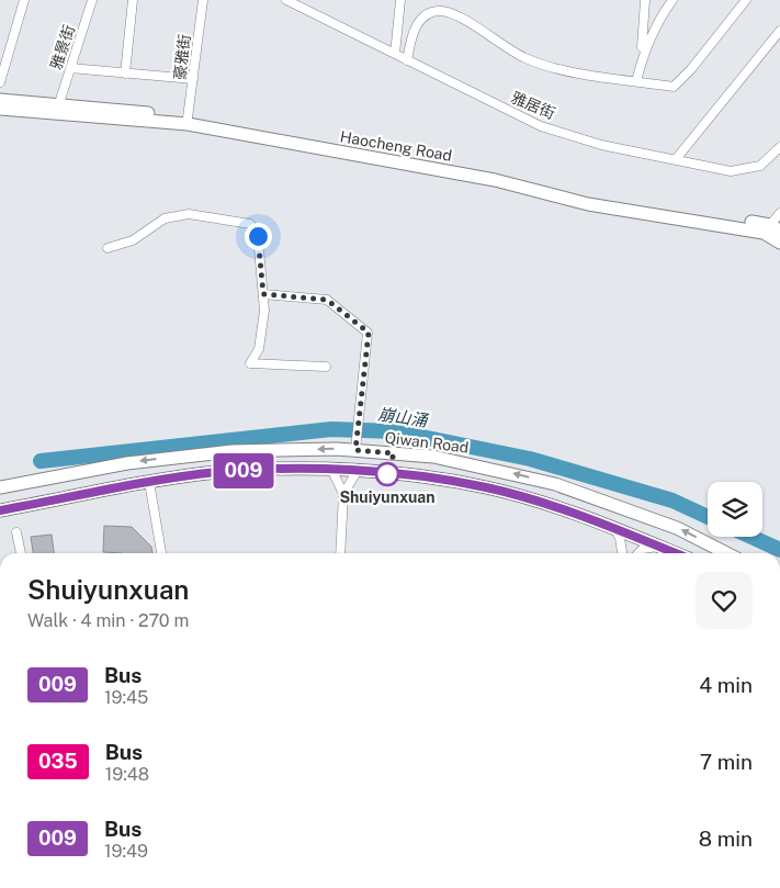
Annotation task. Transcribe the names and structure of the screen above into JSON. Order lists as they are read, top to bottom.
{
  "streets": {
    "street": [
      "雅景街",
      "豪雅街",
      "雅居街",
      "Haocheng Road",
      "Qiwan Road"
    ]
  },
  "crossings": [
    ["雅景街", "Haocheng Road"],
    ["豪雅街", "Haocheng Road"]
  ],
  "water": ["崩山涌"],
  "places": ["Shuiyunxuan"],
  "lines": ["bus line 009"],
  "page": {
    "on_map": "009",
    "heading": ["Shuiyunxuan", "Walk · 4 min · 270 m"],
    "list": [
      {
        "mark": "009",
        "name": "Bus",
        "note": "19:45",
        "value": "4 min"
      },
      {
        "mark": "035",
        "name": "Bus",
        "note": "19:48",
        "value": "7 min"
      },
      {
        "mark": "009",
        "name": "Bus",
        "note": "19:49",
        "value": "8 min"
      }
    ]
  }
}
